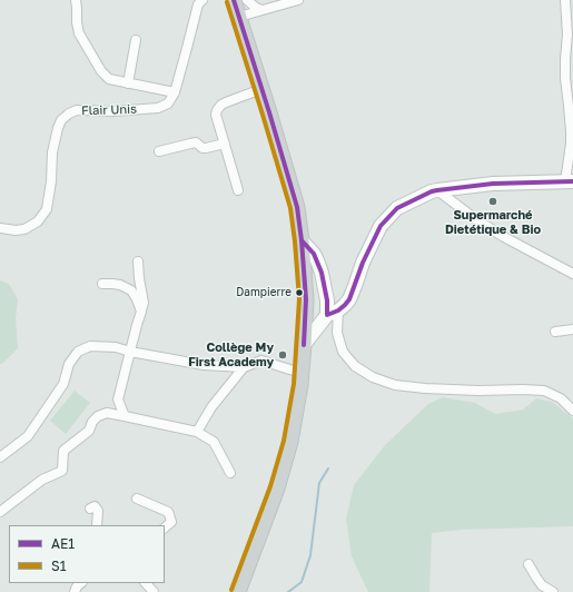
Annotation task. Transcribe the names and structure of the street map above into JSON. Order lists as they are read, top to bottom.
{
  "streets": {
    "street": ["Flair Unis"]
  },
  "places": ["Supermarché Dietétique & Bio", "Dampierre", "Collège My First Academy"],
  "lines": ["transit line AE1", "transit line S1"],
  "legend": ["AE1", "S1"]
}
